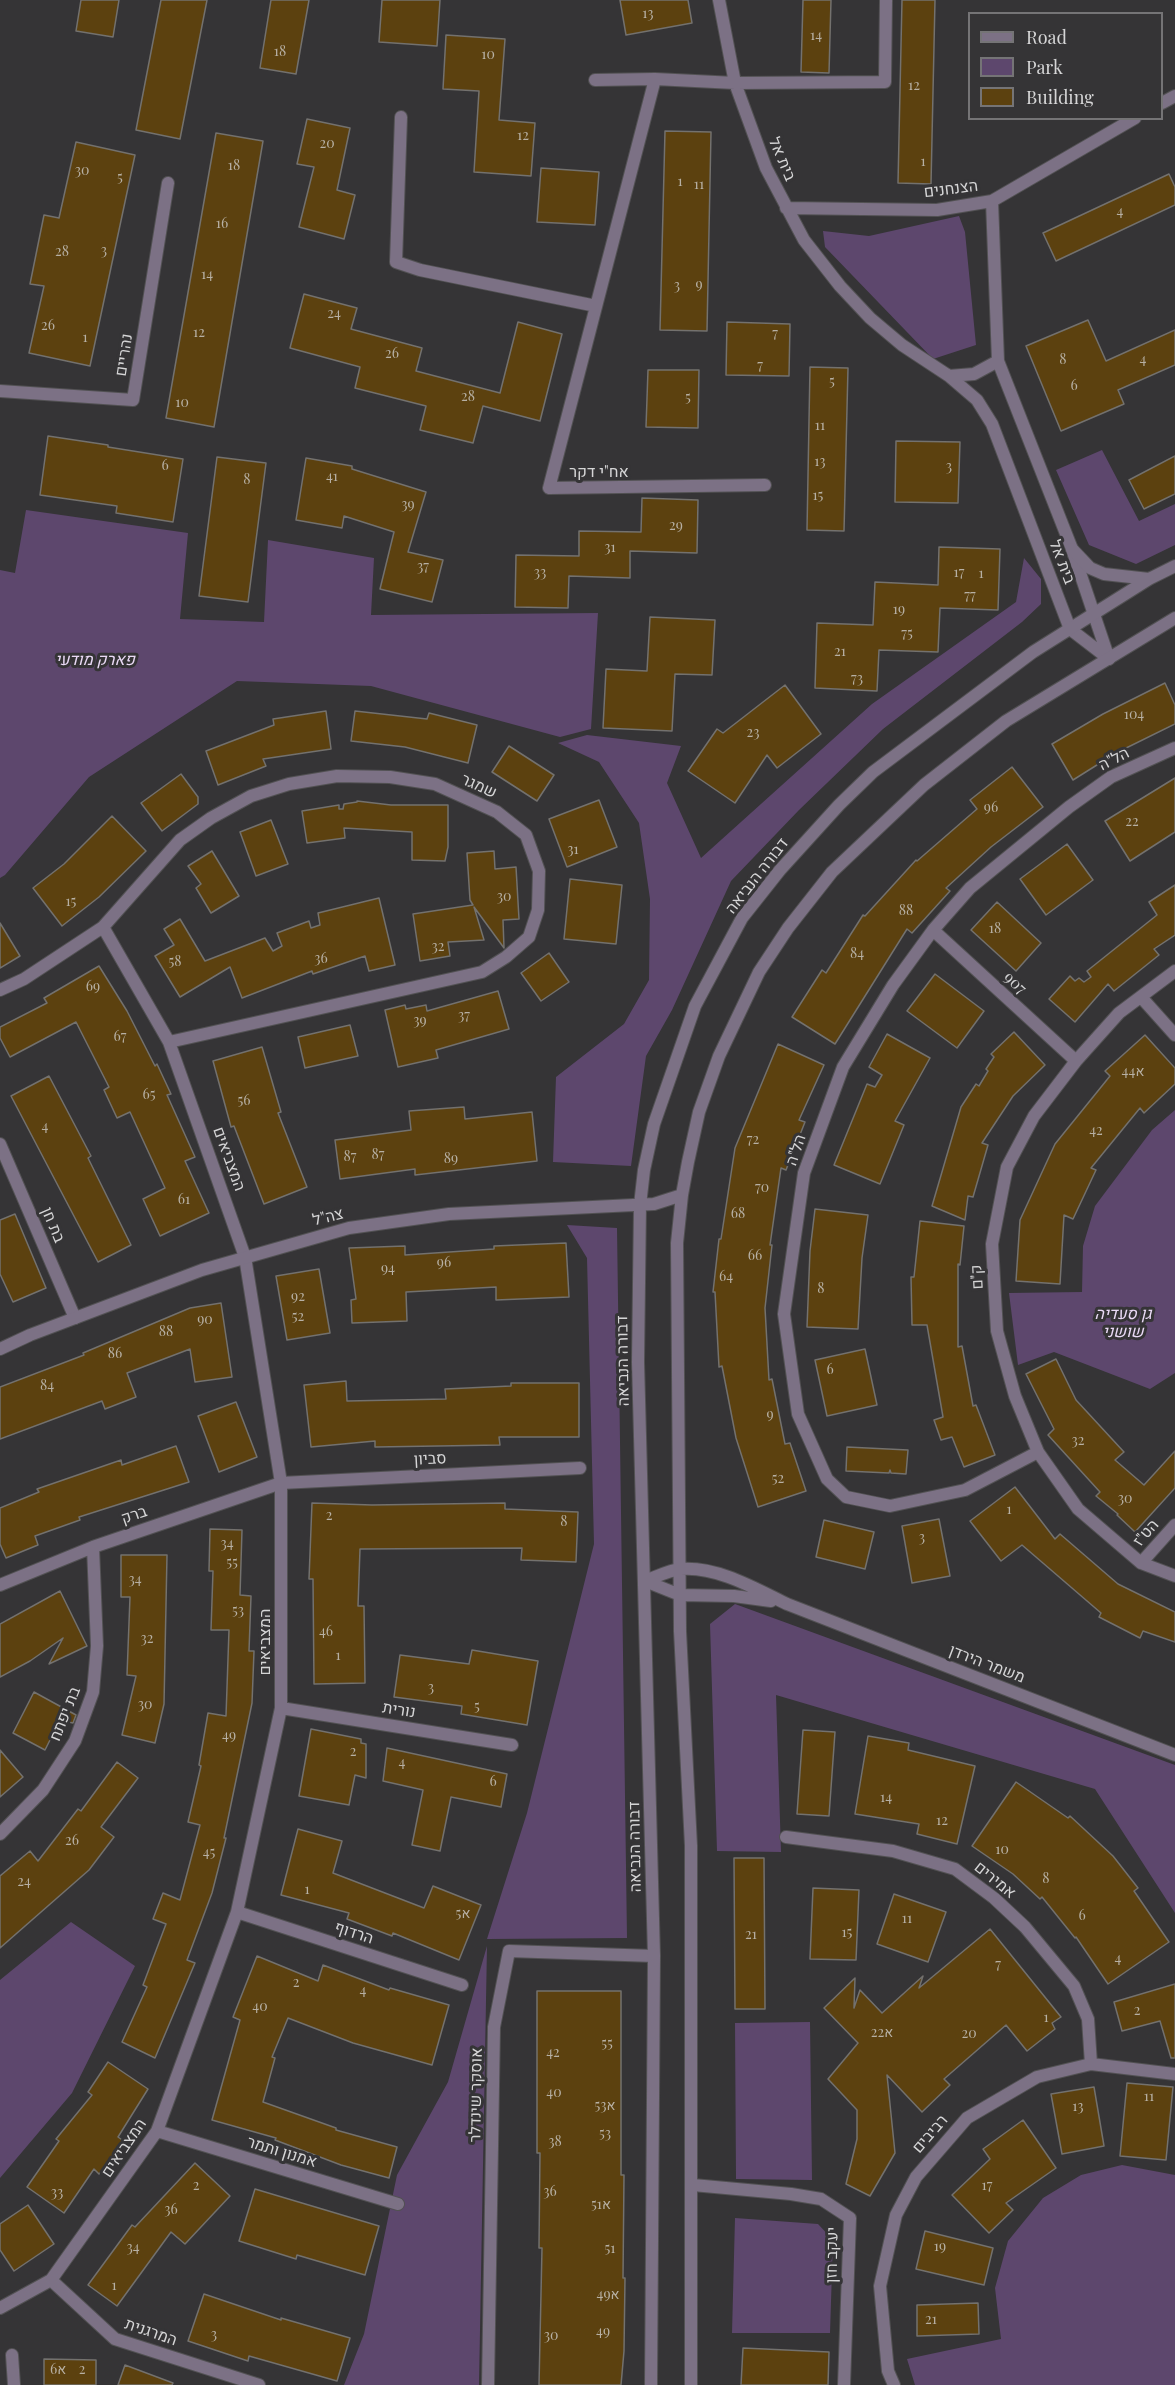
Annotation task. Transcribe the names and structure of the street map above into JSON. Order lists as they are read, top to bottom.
{
  "streets": {
    "street": [
      "בית אל",
      "הצנחנים",
      "נהריים",
      "אח\"י דקר",
      "הל\"ה",
      "שמגר",
      "דבורה הנביאה",
      "907",
      "המצביאים",
      "צה\"ל",
      "בת חן",
      "ק\"ם",
      "סביון",
      "ברק",
      "הט\"ז",
      "משמר הירדן",
      "נורית",
      "בת יפתח",
      "אמירים",
      "הרדוף",
      "אוסקר שינדלר",
      "רביבים",
      "אמנון ותמר",
      "יעקב חזן",
      "המרגנית"
    ]
  },
  "crossings": [
    ["בית אל", "הצנחנים"],
    ["בית אל", "דבורה הנביאה"],
    ["הל\"ה", "907"],
    ["הל\"ה", "ק\"ם"],
    ["שמגר", "המצביאים"],
    ["דבורה הנביאה", "צה\"ל"],
    ["דבורה הנביאה", "משמר הירדן"],
    ["דבורה הנביאה", "אוסקר שינדלר"],
    ["907", "ק\"ם"],
    ["המצביאים", "צה\"ל"],
    ["המצביאים", "סביון"],
    ["המצביאים", "ברק"],
    ["המצביאים", "נורית"],
    ["המצביאים", "הרדוף"],
    ["המצביאים", "אמנון ותמר"],
    ["המצביאים", "המרגנית"],
    ["צה\"ל", "בת חן"],
    ["ק\"ם", "הט\"ז"],
    ["סביון", "ברק"],
    ["ברק", "בת יפתח"],
    ["אמירים", "רביבים"]
  ],
  "parks": ["פארק מודעי", "גן סעדיה שושני"],
  "house_numbers": [
    "13",
    "14",
    "18",
    "10",
    "12",
    "12",
    "20",
    "1",
    "18",
    "30",
    "5",
    "1",
    "11",
    "4",
    "16",
    "3",
    "28",
    "14",
    "9",
    "3",
    "24",
    "26",
    "12",
    "7",
    "1",
    "26",
    "8",
    "4",
    "7",
    "5",
    "6",
    "28",
    "5",
    "10",
    "11",
    "13",
    "6",
    "3",
    "41",
    "8",
    "15",
    "39",
    "29",
    "31",
    "37",
    "33",
    "17",
    "1",
    "77",
    "19",
    "75",
    "21",
    "73",
    "104",
    "23",
    "96",
    "22",
    "31",
    "30",
    "15",
    "88",
    "18",
    "32",
    "84",
    "36",
    "58",
    "69",
    "37",
    "39",
    "67",
    "44א",
    "65",
    "56",
    "4",
    "42",
    "72",
    "87",
    "87",
    "89",
    "70",
    "61",
    "68",
    "66",
    "96",
    "94",
    "64",
    "8",
    "92",
    "52",
    "90",
    "88",
    "86",
    "6",
    "84",
    "9",
    "32",
    "52",
    "30",
    "1",
    "2",
    "8",
    "3",
    "34",
    "55",
    "34",
    "53",
    "46",
    "32",
    "1",
    "3",
    "30",
    "5",
    "49",
    "2",
    "4",
    "6",
    "14",
    "12",
    "26",
    "10",
    "45",
    "8",
    "24",
    "1",
    "5א",
    "6",
    "11",
    "15",
    "21",
    "4",
    "7",
    "2",
    "4",
    "40",
    "2",
    "1",
    "22א",
    "20",
    "55",
    "42",
    "40",
    "11",
    "53א",
    "13",
    "53",
    "38",
    "2",
    "17",
    "36",
    "33",
    "51א",
    "36",
    "19",
    "34",
    "51",
    "1",
    "49א",
    "21",
    "49",
    "3",
    "30",
    "6א",
    "2"
  ],
  "legend": ["Road", "Park", "Building"]
}
